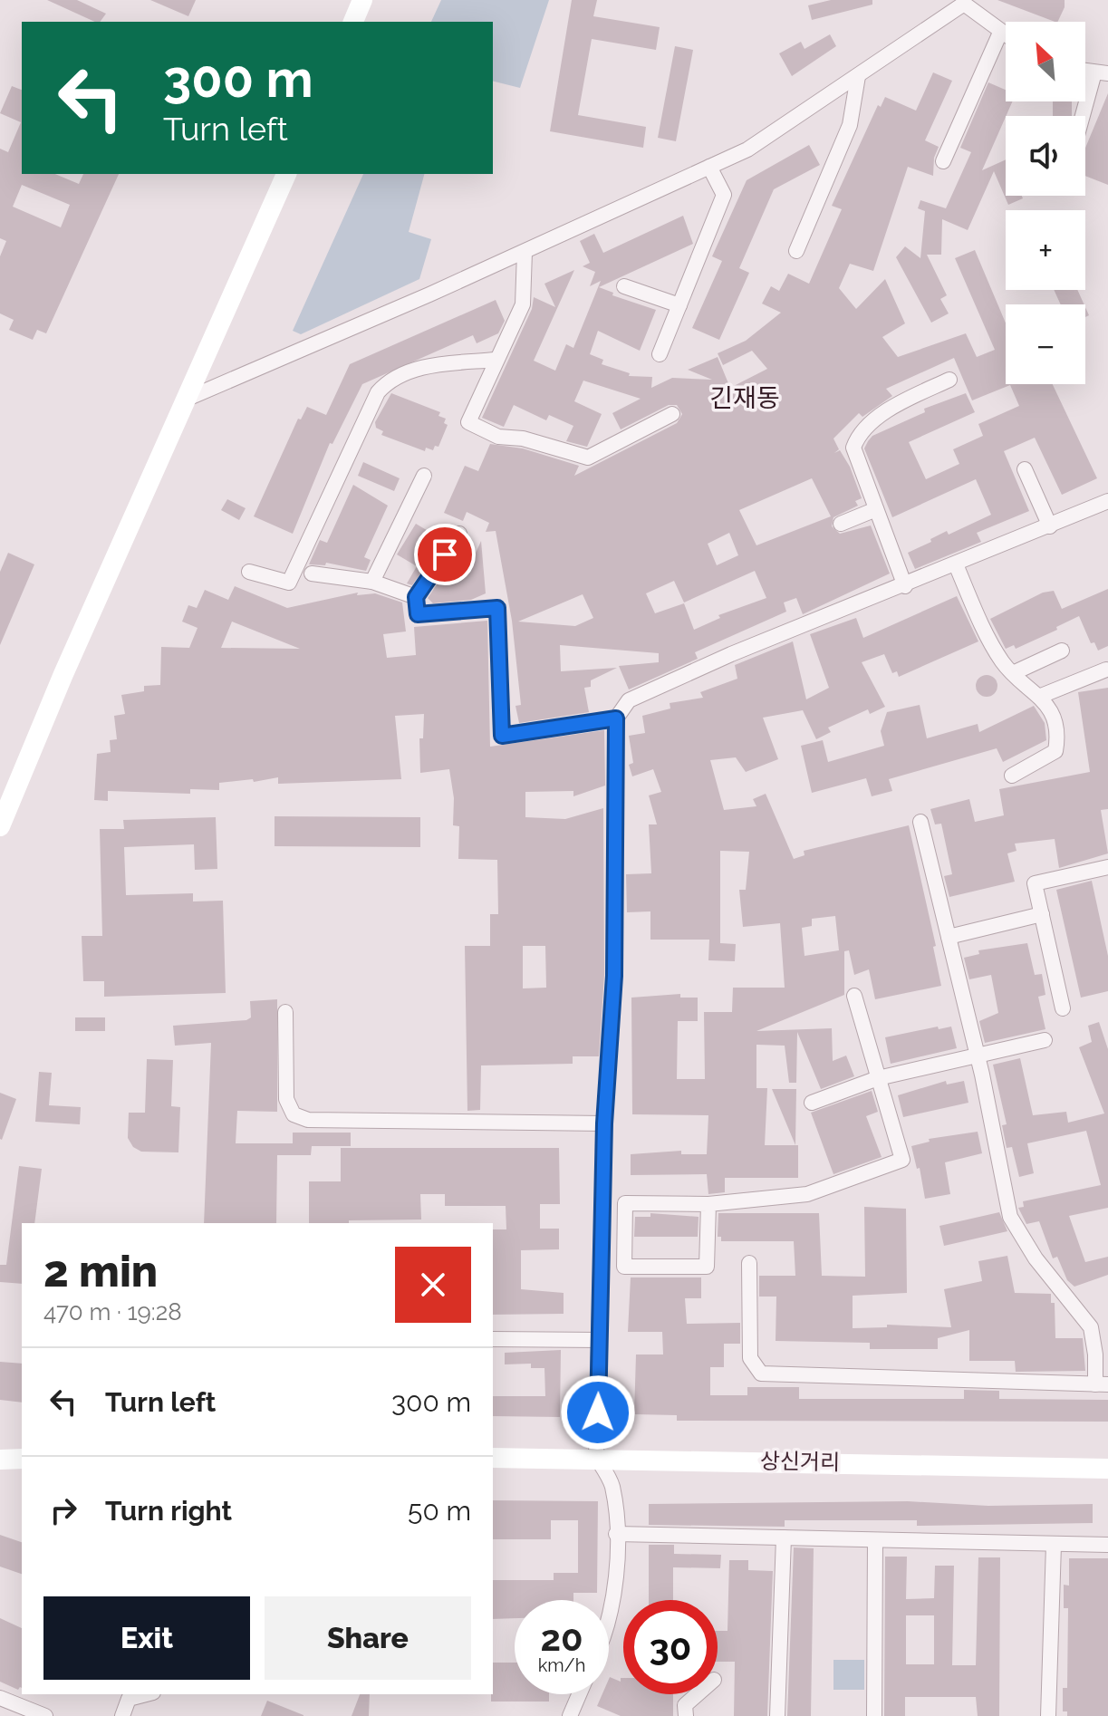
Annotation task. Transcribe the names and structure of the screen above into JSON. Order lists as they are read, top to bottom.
{
  "streets": {
    "main road": ["상신거리"]
  },
  "districts": ["긴재동"],
  "north": "top left",
  "page": {
    "map_buttons": ["+", "−"],
    "turn": ["300 m", "Turn left"],
    "heading": ["2 min", "470 m · 19:28"],
    "list": [
      {
        "name": "Turn left",
        "value": "300 m"
      },
      {
        "name": "Turn right",
        "value": "50 m"
      }
    ],
    "buttons": ["Exit", "Share"],
    "speed": "20 km/h",
    "limit": "30"
  }
}
